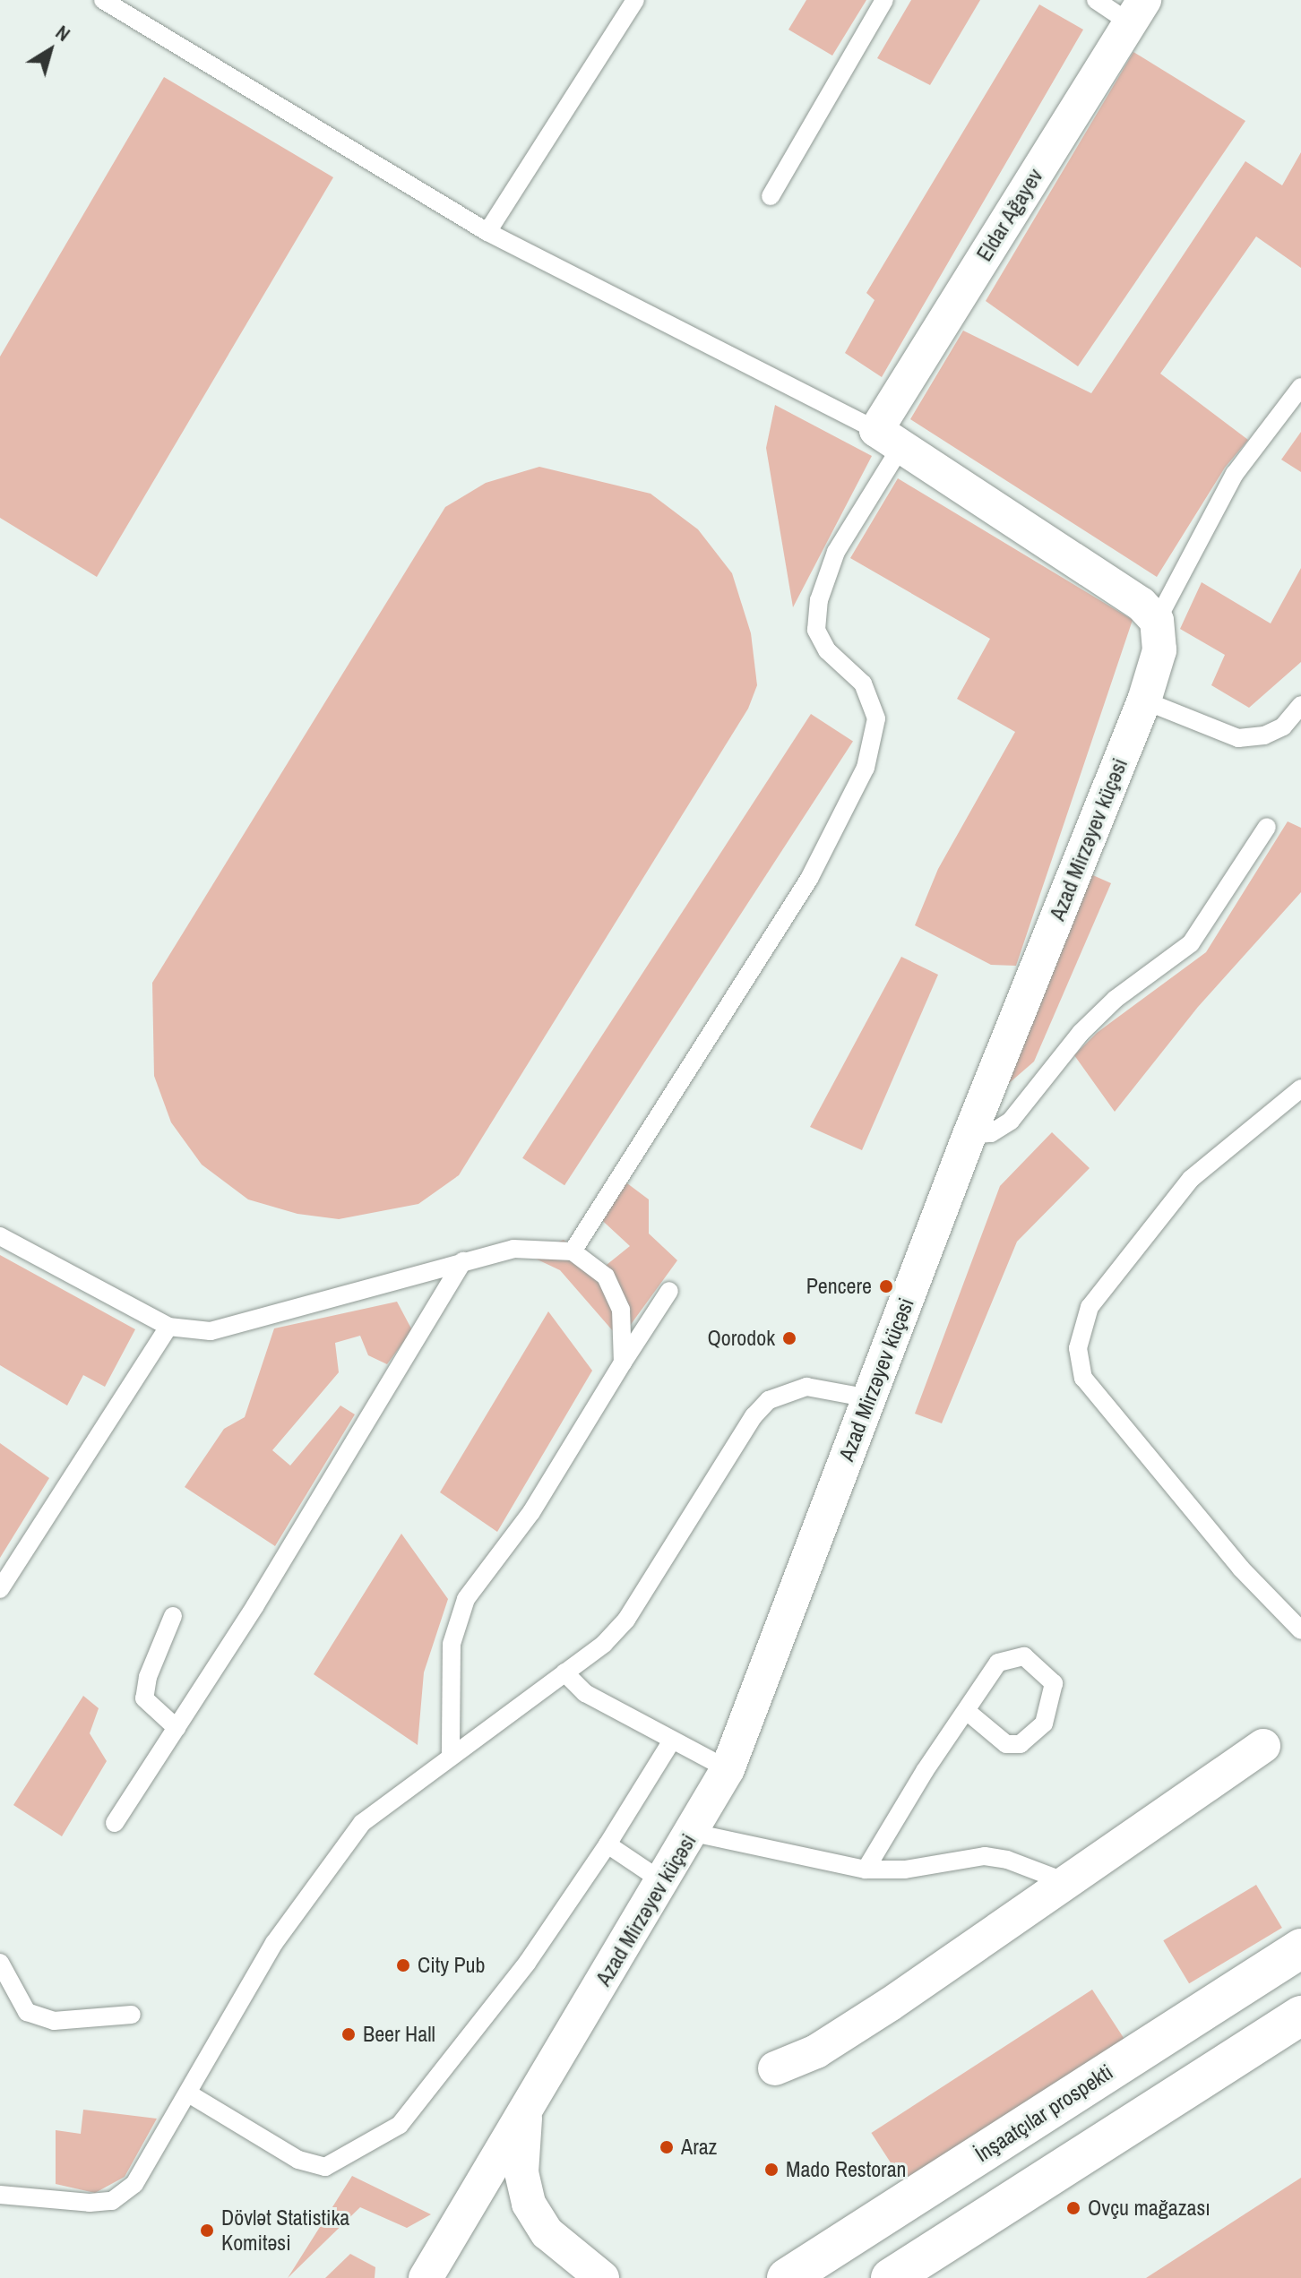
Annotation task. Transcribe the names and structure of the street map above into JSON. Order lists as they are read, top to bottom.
{
  "streets": {
    "main road": ["İnşaatçılar prospekti"],
    "street": ["Eldar Ağayev", "Azad Mirzəyev küçəsi"]
  },
  "places": [
    "Pencere",
    "Qorodok",
    "City Pub",
    "Beer Hall",
    "Araz",
    "Mado Restoran",
    "Ovçu mağazası",
    "Dövlət Statistika Komitəsi"
  ],
  "north": "top right"
}
